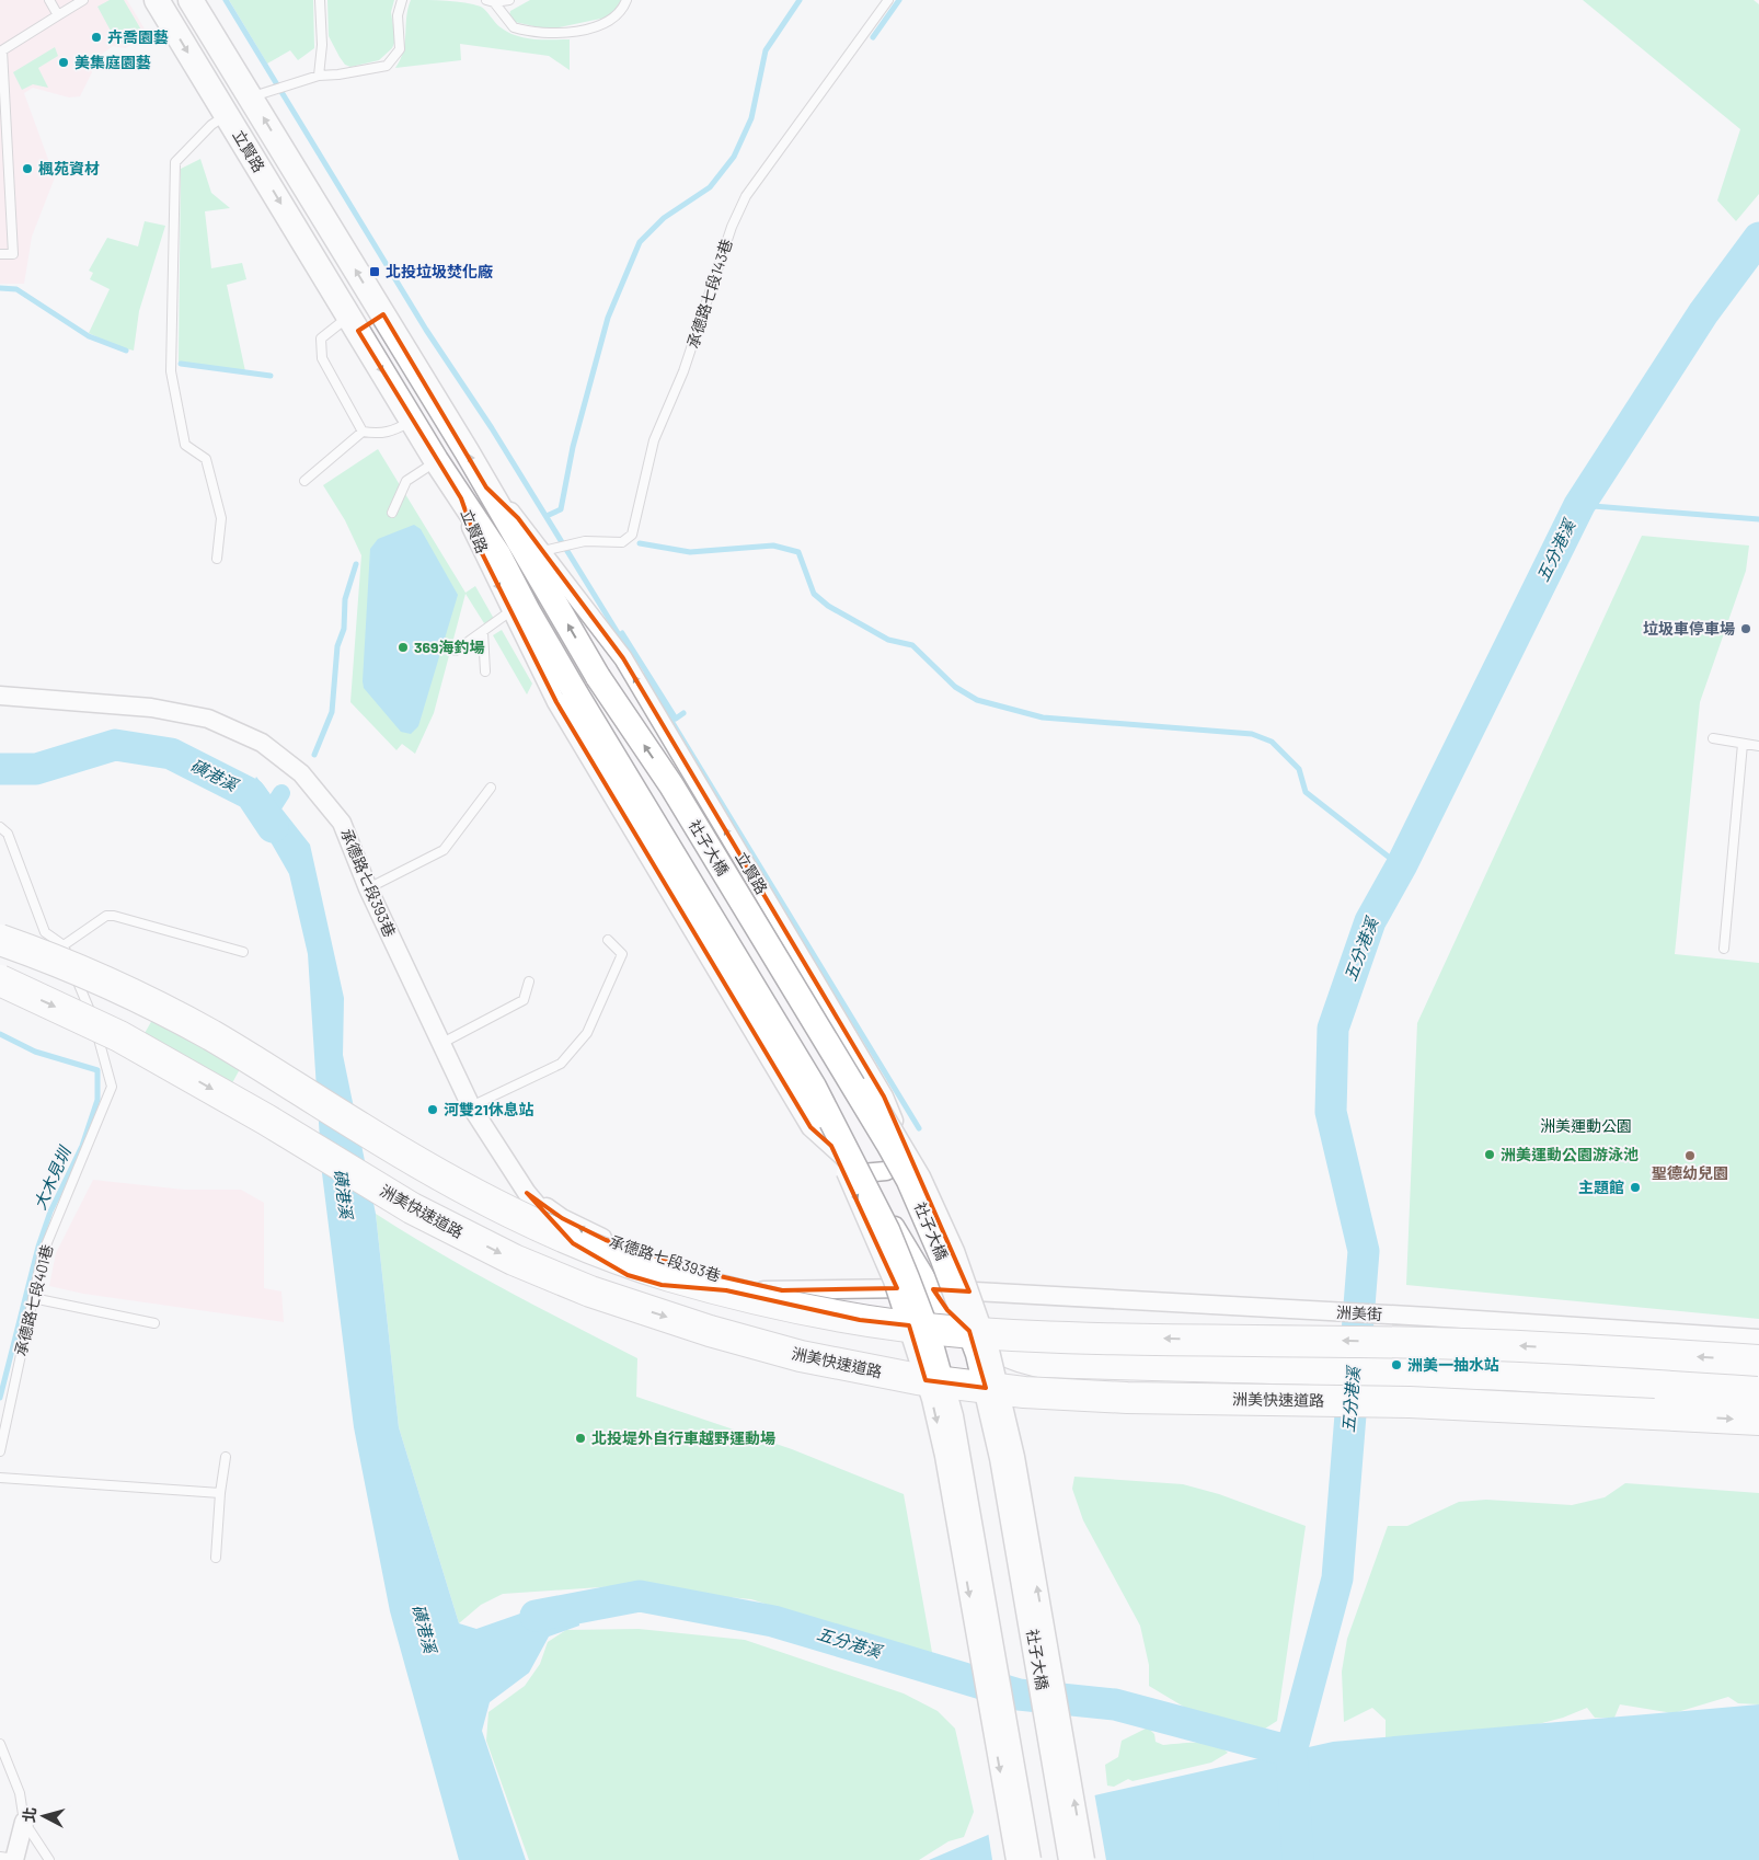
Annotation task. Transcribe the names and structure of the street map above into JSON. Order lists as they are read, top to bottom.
{
  "streets": {
    "highway": ["洲美快速道路"],
    "street": [
      "立賢路",
      "社子大橋",
      "承德路七段393巷",
      "洲美街"
    ],
    "lane": ["承德路七段143巷", "承德路七段401巷"]
  },
  "crossings": [
    ["立賢路", "承德路七段143巷"],
    ["立賢路", "社子大橋"],
    ["立賢路", "承德路七段393巷"],
    ["立賢路", "洲美街"],
    ["承德路七段393巷", "洲美街"]
  ],
  "water": ["五分港溪", "磺港溪", "大木見圳"],
  "parks": ["洲美運動公園"],
  "places": {
    "other": [
      "卉喬園藝",
      "美集庭園藝",
      "楓苑資材",
      "垃圾車停車場",
      "369海釣場",
      "河雙21休息站",
      "洲美運動公園游泳池",
      "聖德幼兒園",
      "主題館",
      "洲美一抽水站",
      "北投堤外自行車越野運動場"
    ],
    "transit": ["北投垃圾焚化廠"]
  },
  "north": "left"
}
